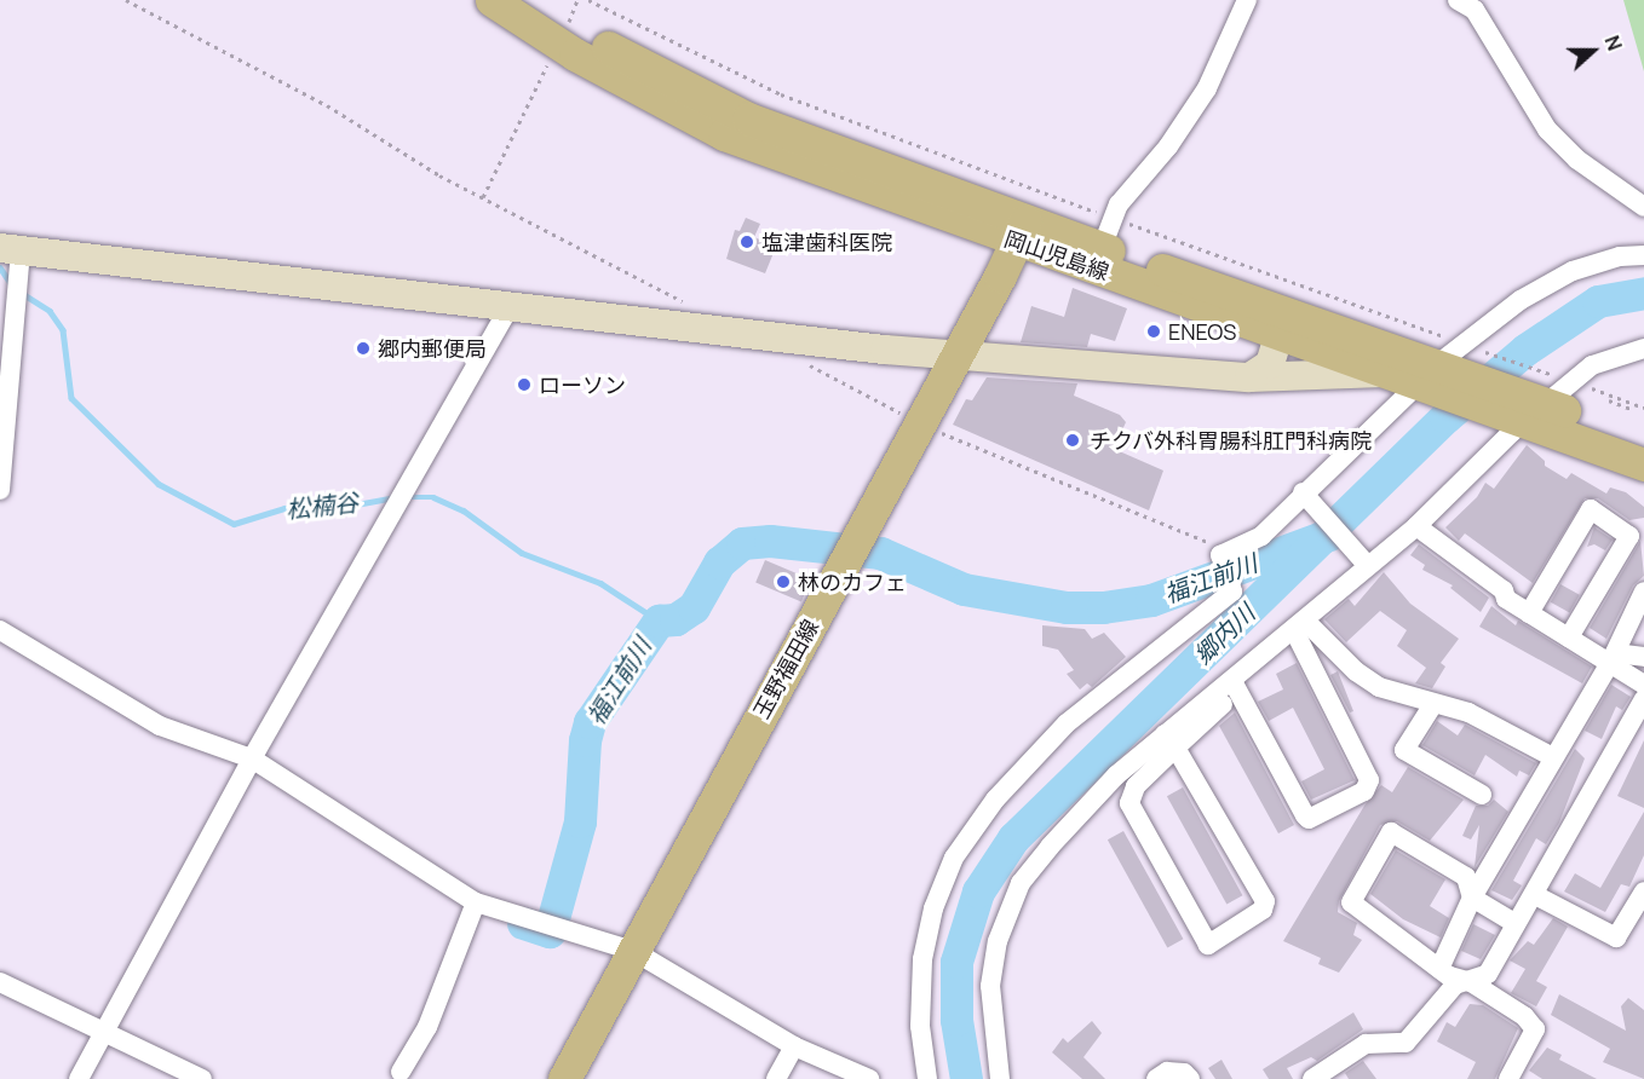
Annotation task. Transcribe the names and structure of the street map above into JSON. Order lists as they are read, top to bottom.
{
  "streets": {
    "main road": ["岡山児島線", "玉野福田線"]
  },
  "crossings": [
    ["岡山児島線", "玉野福田線"]
  ],
  "water": ["松楠谷", "福江前川", "郷内川"],
  "places": [
    "塩津歯科医院",
    "ENEOS",
    "郷内郵便局",
    "ローソン",
    "チクバ外科胃腸科肛門科病院",
    "林のカフェ"
  ],
  "north": "right"
}
